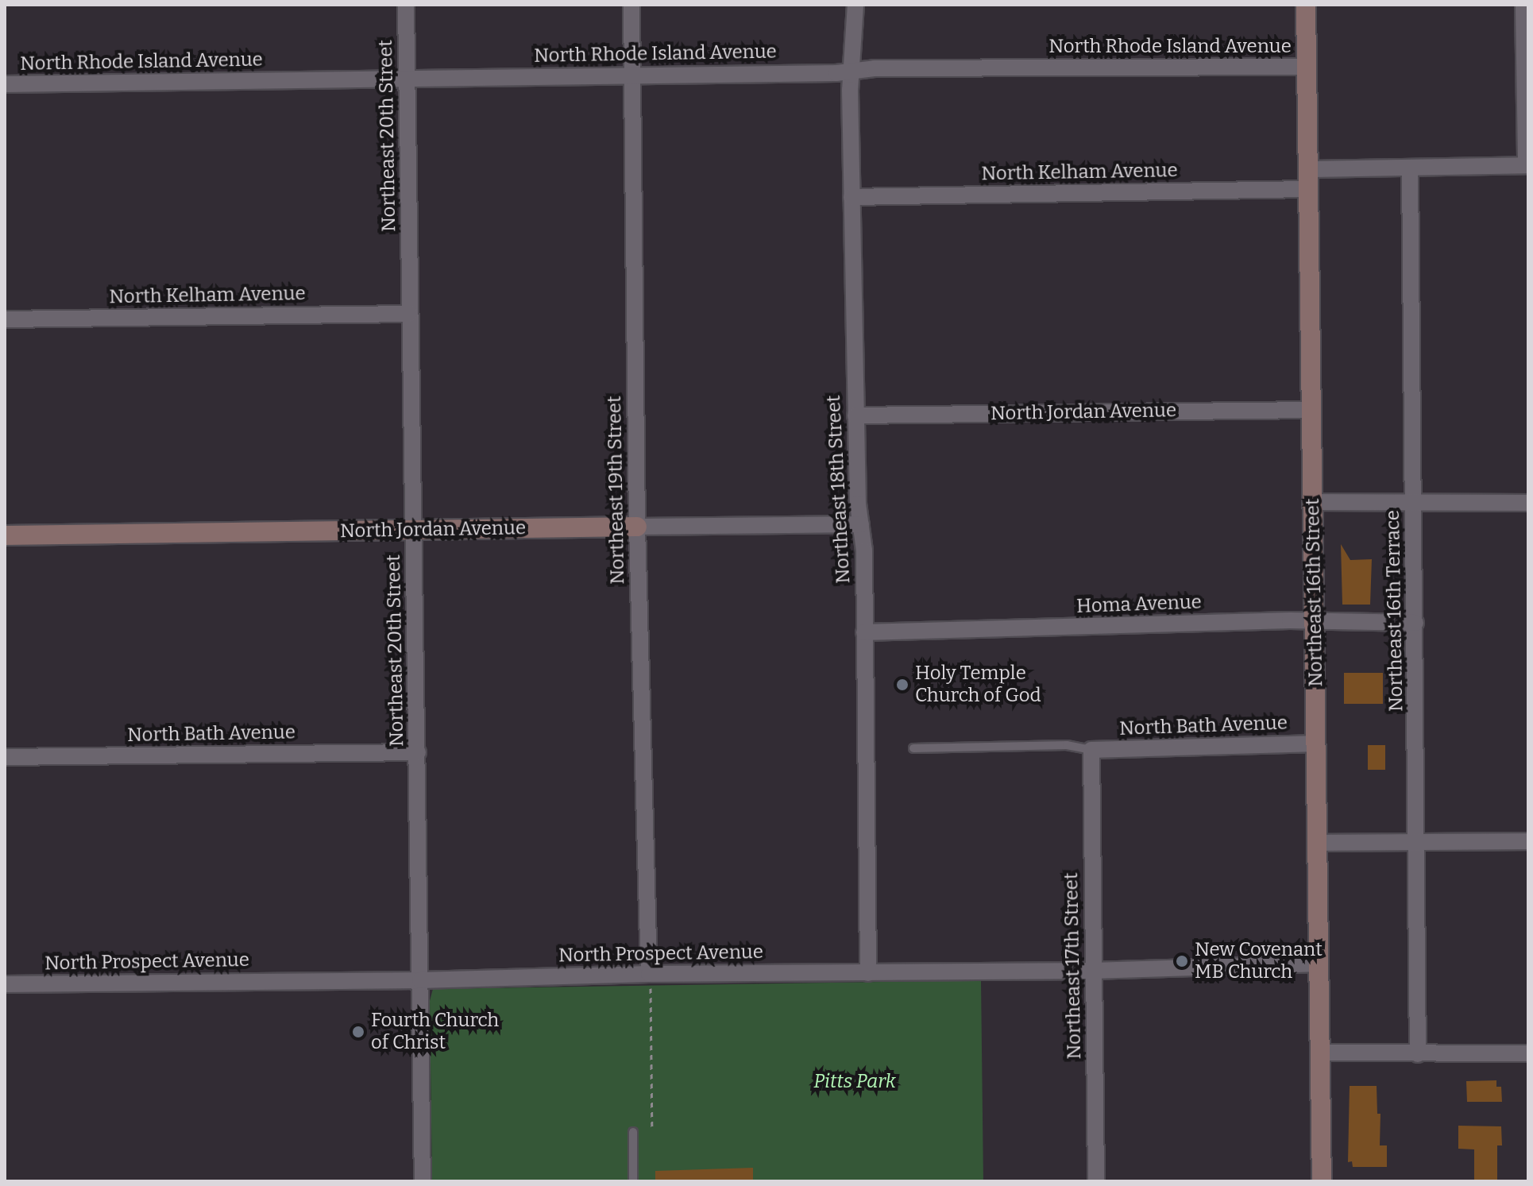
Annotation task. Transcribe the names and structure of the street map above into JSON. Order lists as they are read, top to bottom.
{
  "streets": {
    "street": [
      "North Rhode Island Avenue",
      "Northeast 20th Street",
      "North Kelham Avenue",
      "North Jordan Avenue",
      "Northeast 18th Street",
      "Northeast 19th Street",
      "Northeast 16th Street",
      "Homa Avenue",
      "Northeast 16th Terrace",
      "North Bath Avenue",
      "North Prospect Avenue",
      "Northeast 17th Street"
    ]
  },
  "crossings": [
    ["North Rhode Island Avenue", "Northeast 20th Street"],
    ["North Rhode Island Avenue", "Northeast 18th Street"],
    ["North Rhode Island Avenue", "Northeast 19th Street"],
    ["North Rhode Island Avenue", "Northeast 16th Street"],
    ["Northeast 20th Street", "North Kelham Avenue"],
    ["Northeast 20th Street", "North Jordan Avenue"],
    ["Northeast 20th Street", "North Bath Avenue"],
    ["Northeast 20th Street", "North Prospect Avenue"],
    ["North Kelham Avenue", "Northeast 18th Street"],
    ["North Kelham Avenue", "Northeast 16th Street"],
    ["North Jordan Avenue", "Northeast 18th Street"],
    ["North Jordan Avenue", "Northeast 19th Street"],
    ["North Jordan Avenue", "Northeast 16th Street"],
    ["Northeast 18th Street", "Homa Avenue"],
    ["Northeast 18th Street", "North Prospect Avenue"],
    ["Northeast 19th Street", "North Prospect Avenue"],
    ["Northeast 16th Street", "Homa Avenue"],
    ["Northeast 16th Street", "North Bath Avenue"],
    ["Northeast 16th Street", "North Prospect Avenue"],
    ["Homa Avenue", "Northeast 16th Terrace"],
    ["North Bath Avenue", "Northeast 17th Street"],
    ["North Prospect Avenue", "Northeast 17th Street"]
  ],
  "parks": ["Pitts Park"],
  "places": ["Holy Temple Church of God", "New Covenant MB Church", "Fourth Church of Christ"]
}
